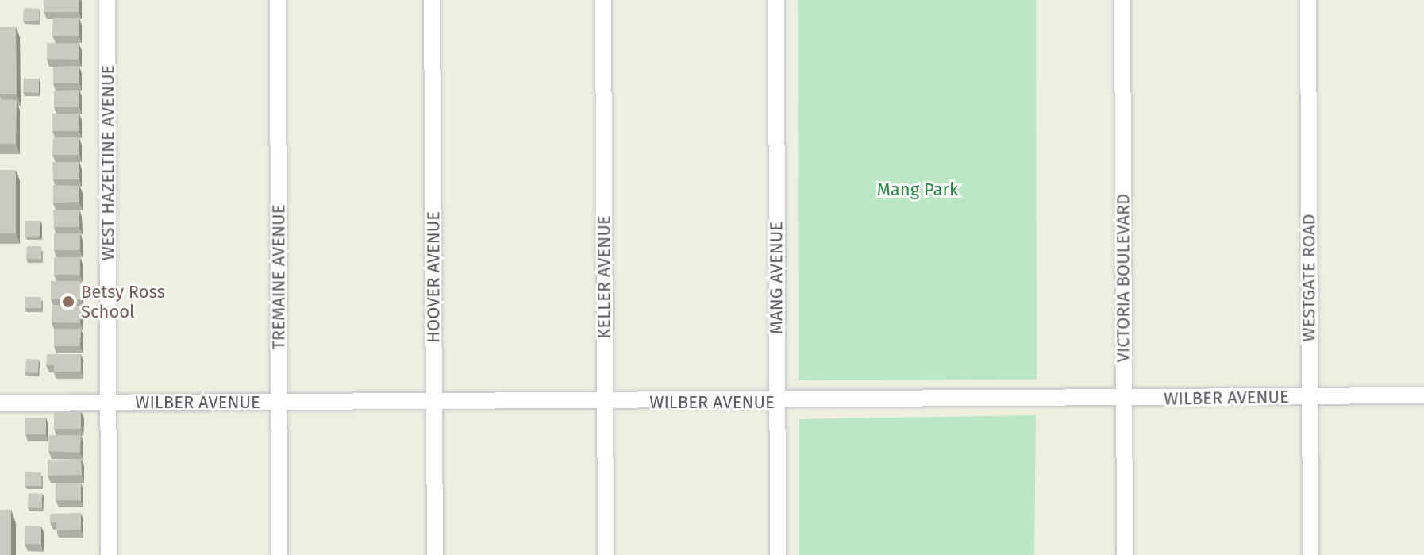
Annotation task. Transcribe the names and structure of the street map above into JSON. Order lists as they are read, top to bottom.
{
  "streets": {
    "street": [
      "WEST HAZELTINE AVENUE",
      "TREMAINE AVENUE",
      "HOOVER AVENUE",
      "KELLER AVENUE",
      "MANG AVENUE",
      "VICTORIA BOULEVARD",
      "WESTGATE ROAD",
      "WILBER AVENUE"
    ]
  },
  "crossings": [
    ["WEST HAZELTINE AVENUE", "WILBER AVENUE"],
    ["TREMAINE AVENUE", "WILBER AVENUE"],
    ["HOOVER AVENUE", "WILBER AVENUE"],
    ["KELLER AVENUE", "WILBER AVENUE"],
    ["MANG AVENUE", "WILBER AVENUE"],
    ["VICTORIA BOULEVARD", "WILBER AVENUE"],
    ["WESTGATE ROAD", "WILBER AVENUE"]
  ],
  "parks": ["Mang Park"],
  "places": ["Betsy Ross School"]
}
